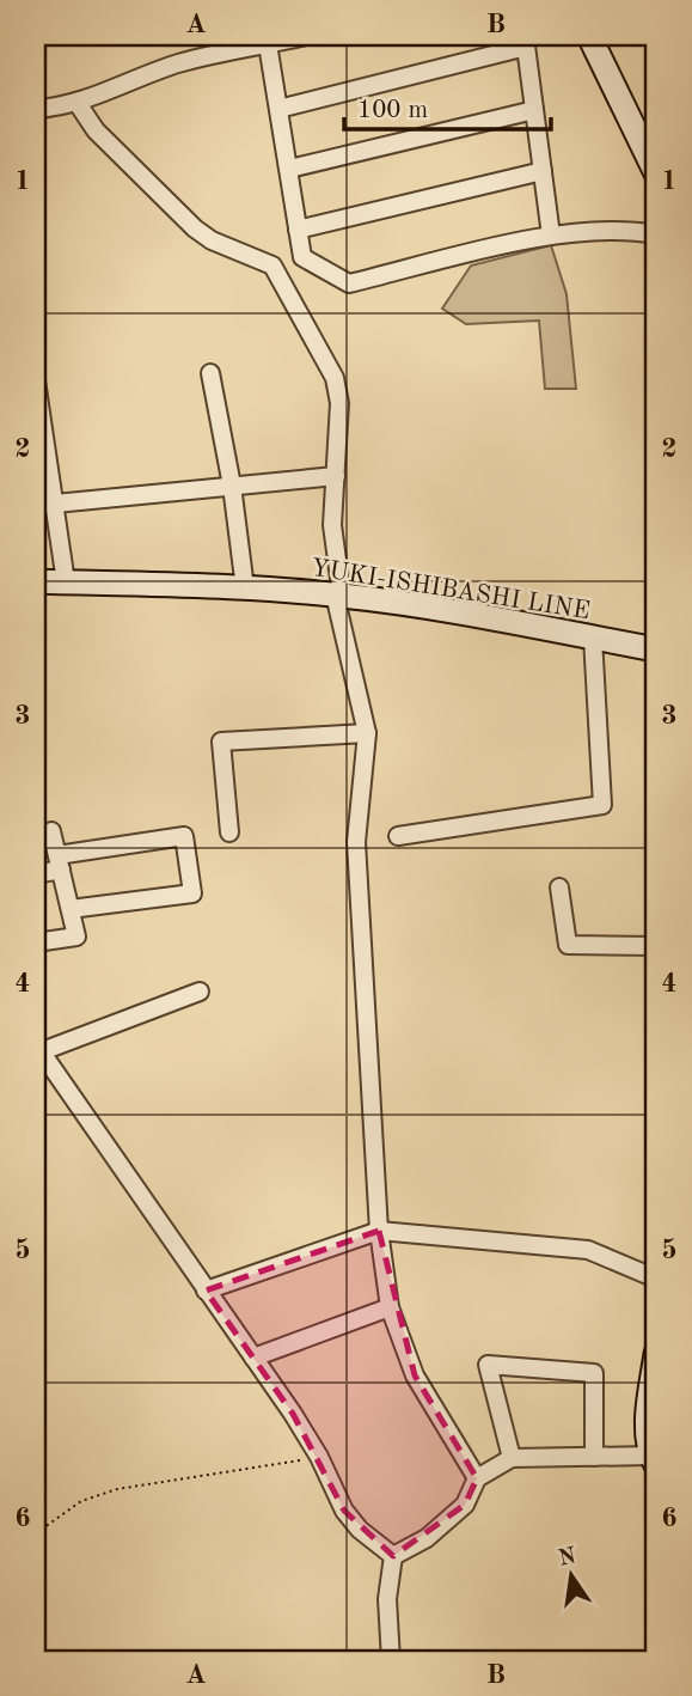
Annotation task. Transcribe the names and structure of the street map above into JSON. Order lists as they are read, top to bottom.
{
  "streets": {
    "main road": ["YUKI-ISHIBASHI LINE"]
  },
  "scale_bar": "100 m",
  "north": "top",
  "grid": {
    "columns": ["A", "B"],
    "rows": [
      "1",
      "2",
      "3",
      "4",
      "5",
      "6"
    ]
  }
}
